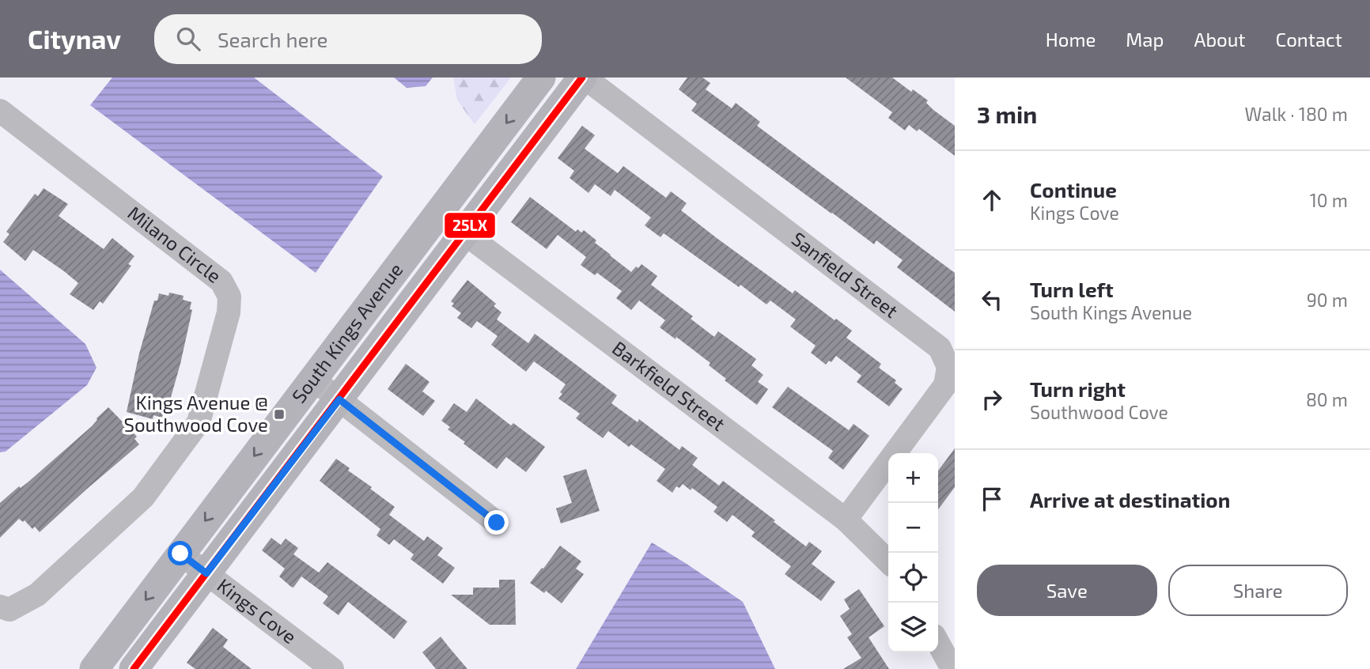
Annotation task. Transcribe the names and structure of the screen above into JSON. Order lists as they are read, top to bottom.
{
  "streets": {
    "main road": ["South Kings Avenue"],
    "street": [
      "Milano Circle",
      "Sanfield Street",
      "Barkfield Street",
      "Kings Cove"
    ]
  },
  "crossings": [
    ["Sanfield Street", "South Kings Avenue"],
    ["Sanfield Street", "Barkfield Street"],
    ["South Kings Avenue", "Barkfield Street"],
    ["South Kings Avenue", "Kings Cove"]
  ],
  "places": {
    "transit": ["Kings Avenue @ Southwood Cove"]
  },
  "lines": ["transit line 25LX"],
  "page": {
    "header": "Citynav",
    "search": "Search here",
    "nav": [
      "Home",
      "Map",
      "About",
      "Contact"
    ],
    "heading": ["3 min", "Walk · 180 m"],
    "list": [
      ["Continue", "Kings Cove", "10 m"],
      ["Turn left", "South Kings Avenue", "90 m"],
      ["Turn right", "Southwood Cove", "80 m"],
      "Arrive at destination"
    ],
    "map_buttons": ["+", "−"],
    "buttons": ["Save", "Share"]
  }
}
